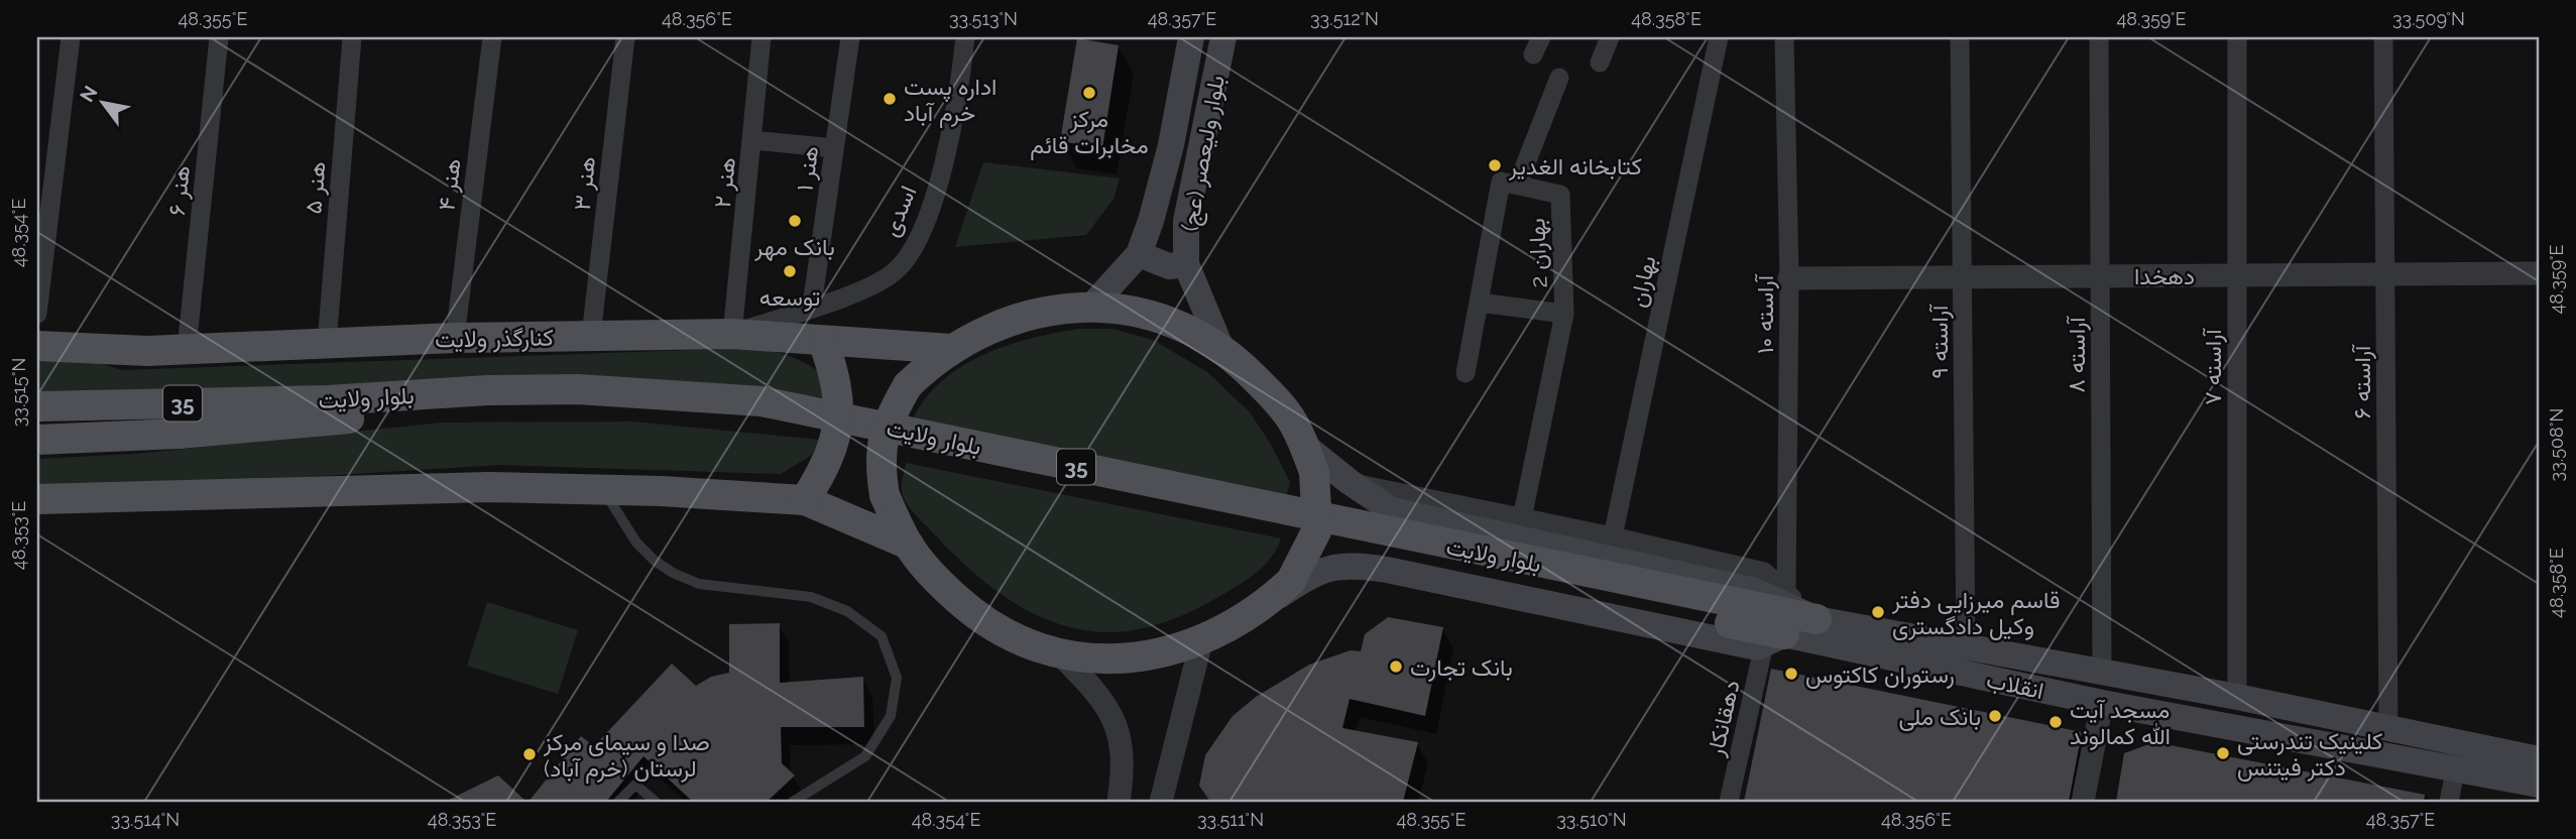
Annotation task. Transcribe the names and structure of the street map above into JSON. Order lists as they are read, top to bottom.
{
  "streets": {
    "main road": [
      "بلوار ولیعصر (عج)",
      "کنارگذر ولایت",
      "بلوار ولایت",
      "35",
      "انقلاب"
    ],
    "street": [
      "هنر ۱",
      "هنر ۲",
      "هنر ۳",
      "هنر ۴",
      "هنر ۵",
      "هنر ۶",
      "اسدی",
      "بهاران 2",
      "دهخدا",
      "بهاران",
      "آراسته ۱۰",
      "آراسته ۹",
      "آراسته ۸",
      "آراسته ۷",
      "آراسته ۶",
      "دهقانکار"
    ]
  },
  "crossings": [
    ["هنر ۱", "اسدی"],
    ["هنر ۲", "اسدی"],
    ["هنر ۲", "کنارگذر ولایت"],
    ["هنر ۳", "کنارگذر ولایت"],
    ["هنر ۴", "کنارگذر ولایت"],
    ["هنر ۵", "کنارگذر ولایت"],
    ["هنر ۶", "کنارگذر ولایت"],
    ["اسدی", "کنارگذر ولایت"],
    ["دهخدا", "آراسته ۱۰"],
    ["دهخدا", "آراسته ۹"],
    ["دهخدا", "آراسته ۸"],
    ["دهخدا", "آراسته ۷"],
    ["دهخدا", "آراسته ۶"],
    ["آراسته ۹", "انقلاب"],
    ["آراسته ۸", "انقلاب"],
    ["آراسته ۷", "انقلاب"],
    ["آراسته ۶", "انقلاب"],
    ["بلوار ولایت", "انقلاب"],
    ["بلوار ولایت", "دهقانکار"],
    ["انقلاب", "دهقانکار"]
  ],
  "places": [
    "مرکز مخابرات قائم",
    "اداره پست خرم آباد",
    "کتابخانه الغدیر",
    "بانک مهر",
    "توسعه",
    "قاسم میرزایی دفتر وکیل دادگستری",
    "بانک تجارت",
    "رستوران کاکتوس",
    "بانک ملی",
    "مسجد آیت الله کمالوند",
    "کلینیک تندرستی دکتر فیتنس",
    "صدا و سیمای مرکز لرستان (خرم آباد)"
  ],
  "north": "top left",
  "coordinates": [
    "48.355°E",
    "48.356°E",
    "33.513°N",
    "48.357°E",
    "33.512°N",
    "48.358°E",
    "48.359°E",
    "33.509°N",
    "48.354°E",
    "33.515°N",
    "33.508°N",
    "48.353°E",
    "33.514°N",
    "33.511°N",
    "33.510°N"
  ]
}
